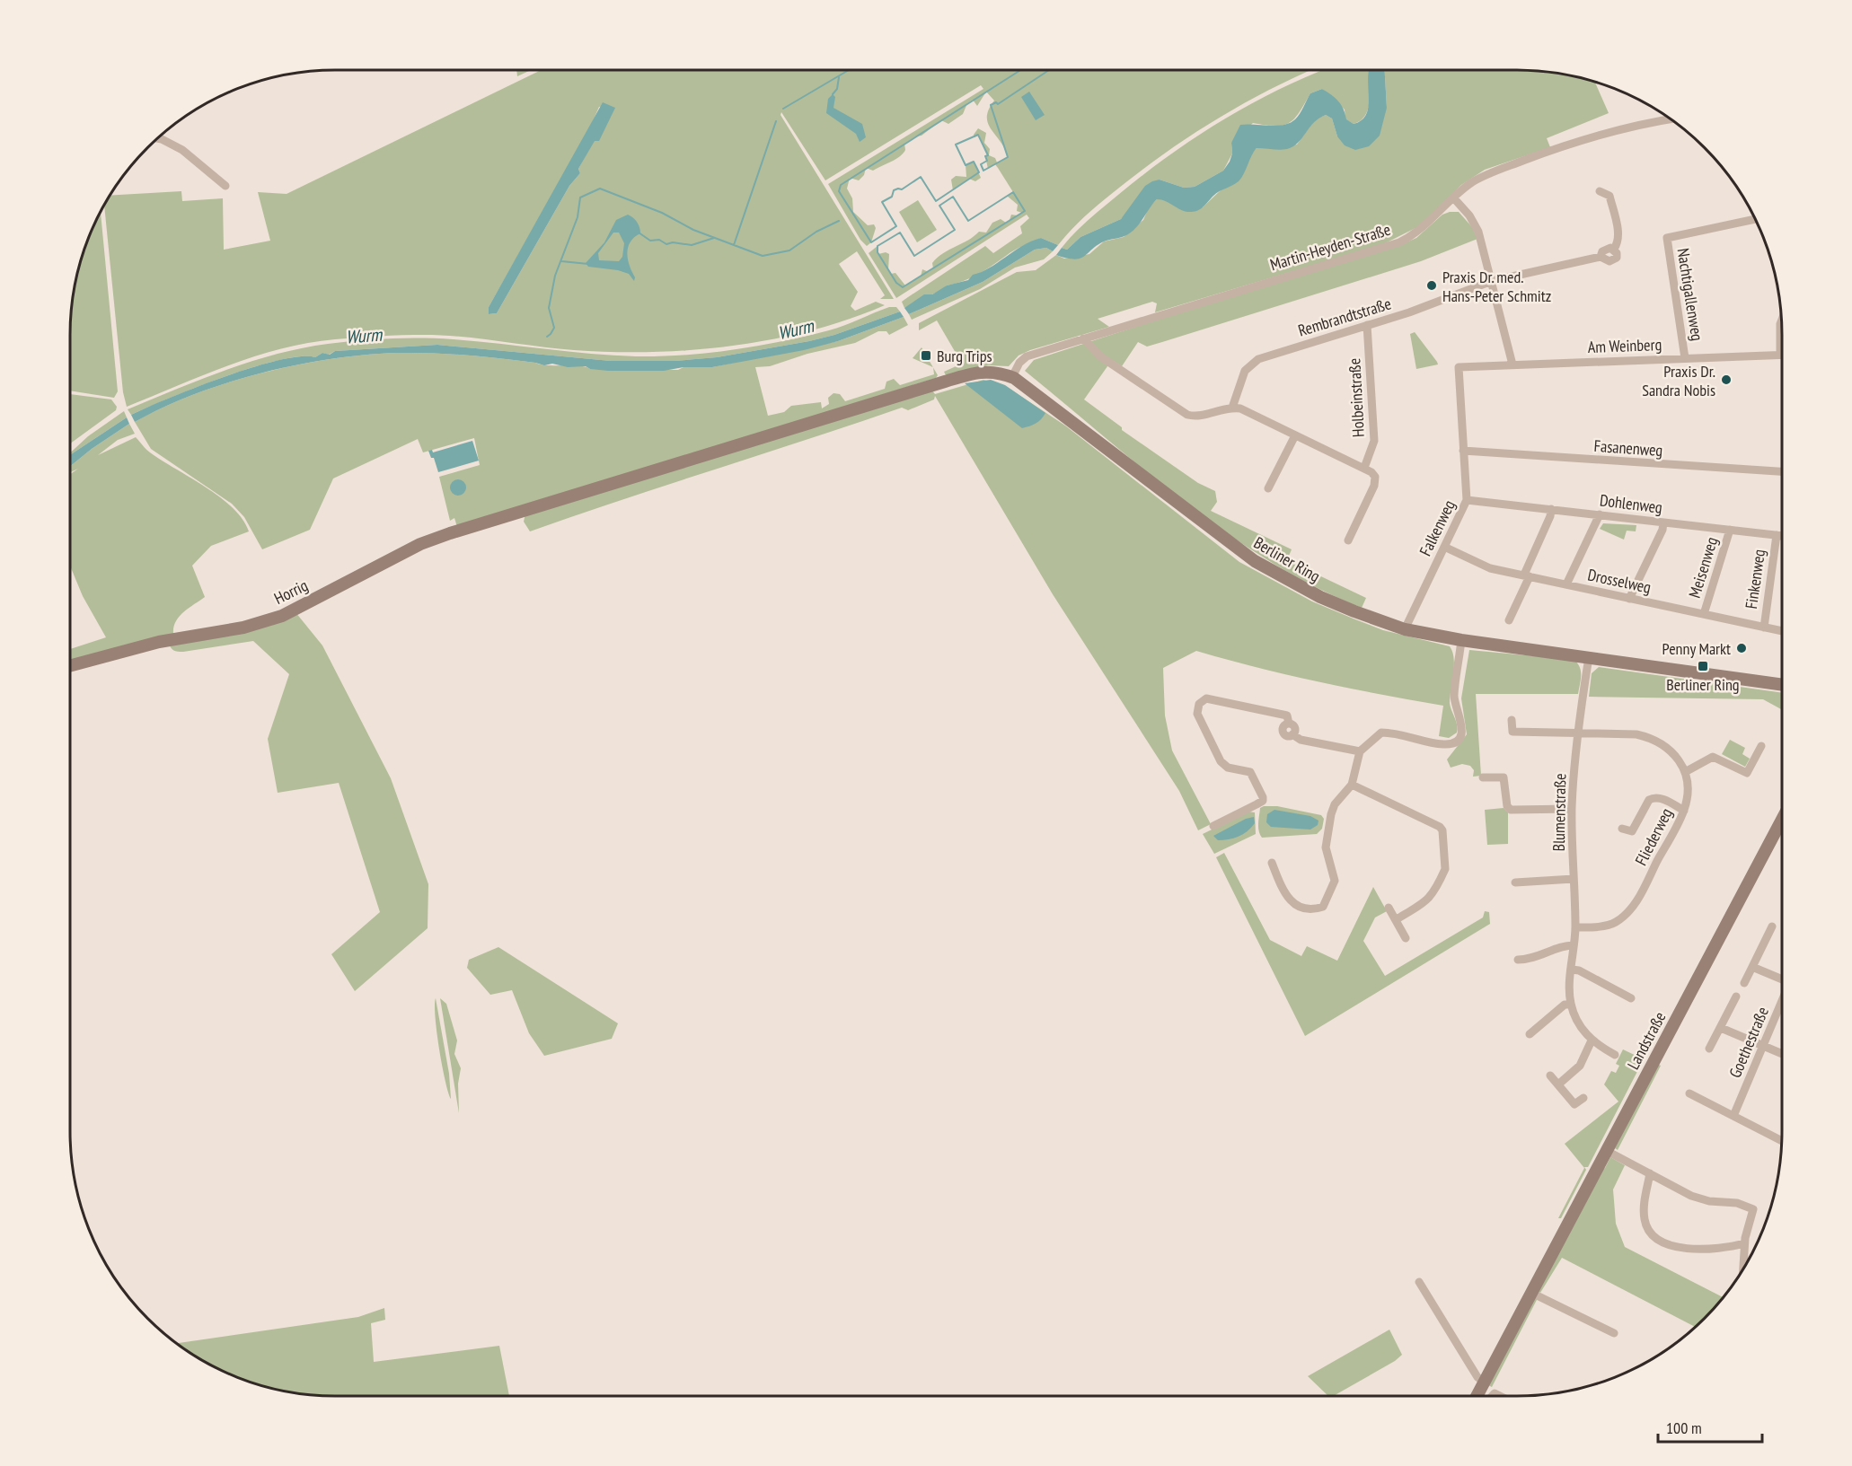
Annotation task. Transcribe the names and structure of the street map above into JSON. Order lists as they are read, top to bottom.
{
  "streets": {
    "main road": ["Berliner Ring", "Horrig", "Landstraße"],
    "street": [
      "Martin-Heyden-Straße",
      "Nachtigallenweg",
      "Rembrandtstraße",
      "Am Weinberg",
      "Holbeinstraße",
      "Fasanenweg",
      "Dohlenweg",
      "Falkenweg",
      "Meisenweg",
      "Finkenweg",
      "Drosselweg",
      "Blumenstraße",
      "Fliederweg",
      "Goethestraße"
    ]
  },
  "crossings": [
    ["Martin-Heyden-Straße", "Berliner Ring"],
    ["Martin-Heyden-Straße", "Horrig"],
    ["Nachtigallenweg", "Am Weinberg"],
    ["Rembrandtstraße", "Holbeinstraße"],
    ["Am Weinberg", "Falkenweg"],
    ["Fasanenweg", "Falkenweg"],
    ["Dohlenweg", "Falkenweg"],
    ["Dohlenweg", "Meisenweg"],
    ["Dohlenweg", "Finkenweg"],
    ["Falkenweg", "Berliner Ring"],
    ["Falkenweg", "Drosselweg"],
    ["Berliner Ring", "Horrig"],
    ["Berliner Ring", "Blumenstraße"],
    ["Meisenweg", "Drosselweg"],
    ["Finkenweg", "Drosselweg"],
    ["Blumenstraße", "Fliederweg"]
  ],
  "water": ["Wurm"],
  "places": {
    "other": ["Praxis Dr. med. Hans-Peter Schmitz", "Praxis Dr. Sandra Nobis", "Penny Markt"],
    "transit": ["Burg Trips", "Berliner Ring"]
  },
  "scale_bar": "100 m"
}
